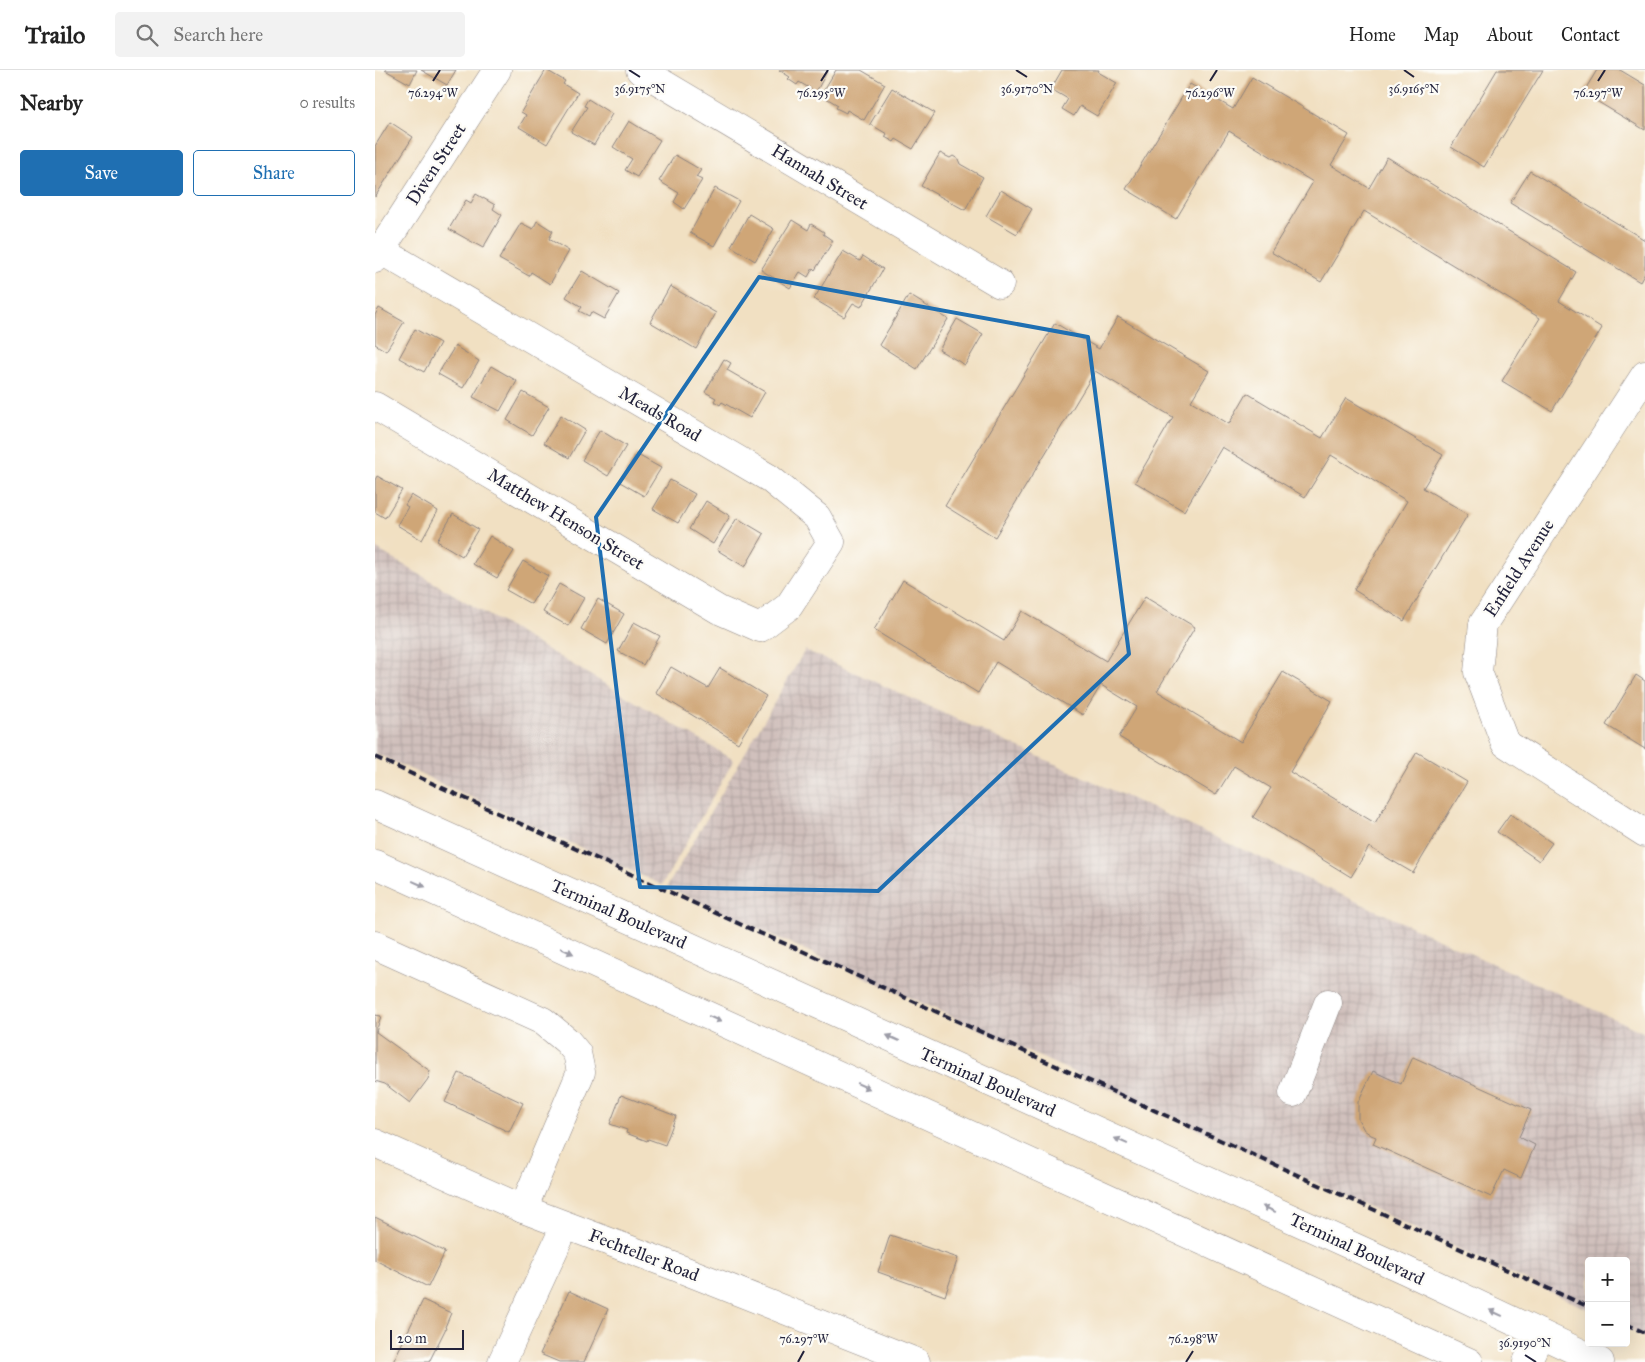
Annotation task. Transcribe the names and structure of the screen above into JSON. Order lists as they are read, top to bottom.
{
  "streets": {
    "street": [
      "Diven Street",
      "Hannah Street",
      "Meads Road",
      "Matthew Henson Street",
      "Enfield Avenue",
      "Terminal Boulevard",
      "Fechteller Road"
    ]
  },
  "crossings": [
    ["Diven Street", "Meads Road"],
    ["Meads Road", "Matthew Henson Street"]
  ],
  "scale_bar": "20 m",
  "page": {
    "header": "Trailo",
    "search": "Search here",
    "nav": [
      "Home",
      "Map",
      "About",
      "Contact"
    ],
    "heading": ["Nearby", "0 results"],
    "buttons": ["Save", "Share"],
    "map_buttons": ["+", "−"],
    "scale": "20 m"
  },
  "coordinates": [
    "36.9175°N",
    "36.9165°N",
    "36.9170°N",
    "76.294°W",
    "76.295°W",
    "76.296°W",
    "76.297°W",
    "76.298°W",
    "36.9190°N"
  ]
}
